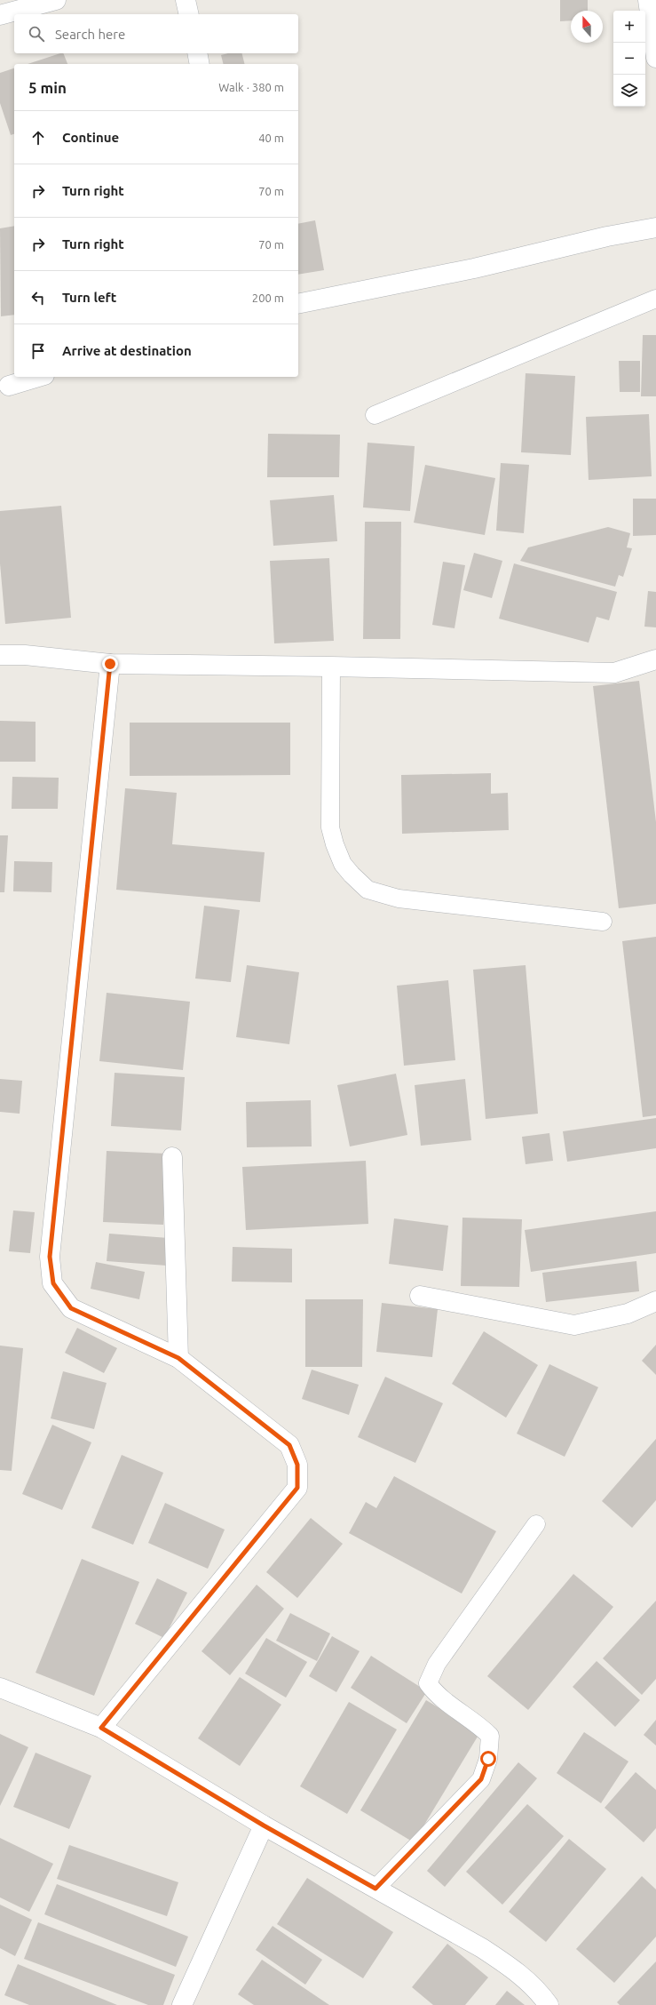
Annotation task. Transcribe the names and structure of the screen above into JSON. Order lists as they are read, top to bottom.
{
  "north": "top",
  "page": {
    "map_buttons": ["+", "−"],
    "search": "Search here",
    "heading": ["5 min", "Walk · 380 m"],
    "list": [
      ["Continue", "40 m"],
      ["Turn right", "70 m"],
      ["Turn right", "70 m"],
      ["Turn left", "200 m"],
      "Arrive at destination"
    ]
  }
}
